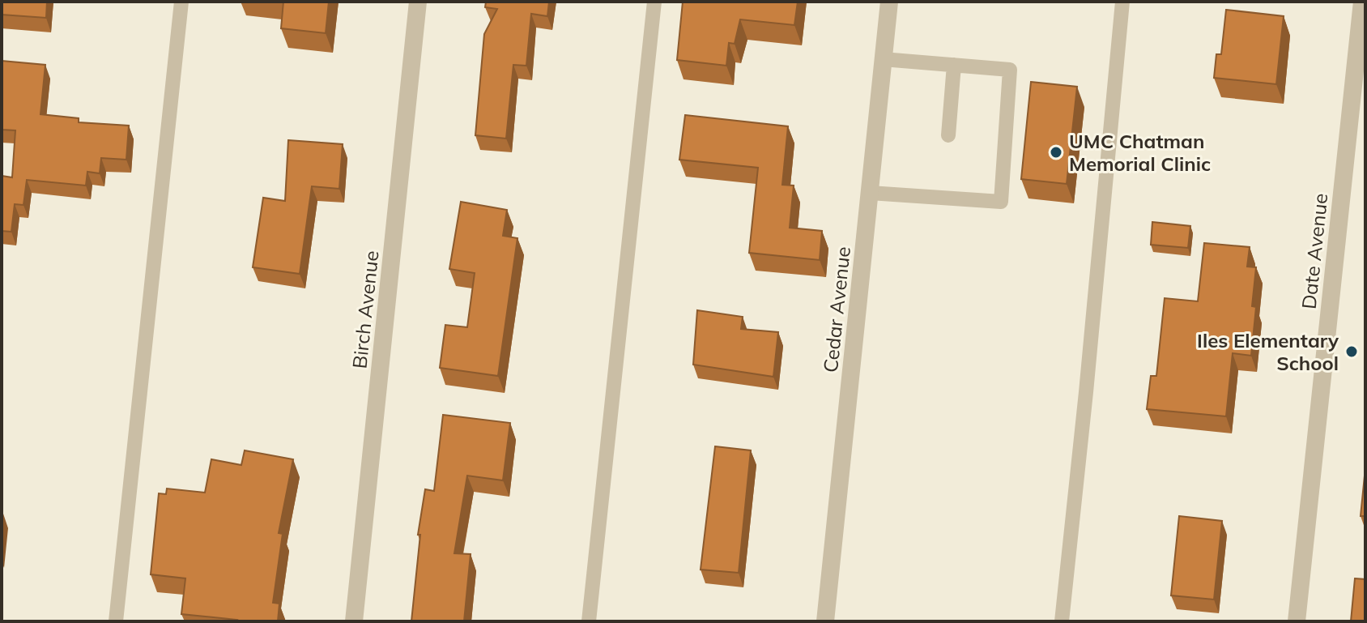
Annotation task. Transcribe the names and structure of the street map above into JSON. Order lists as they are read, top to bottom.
{
  "streets": {
    "street": ["Date Avenue", "Birch Avenue", "Cedar Avenue"]
  },
  "places": ["UMC Chatman Memorial Clinic", "Iles Elementary School"]
}
